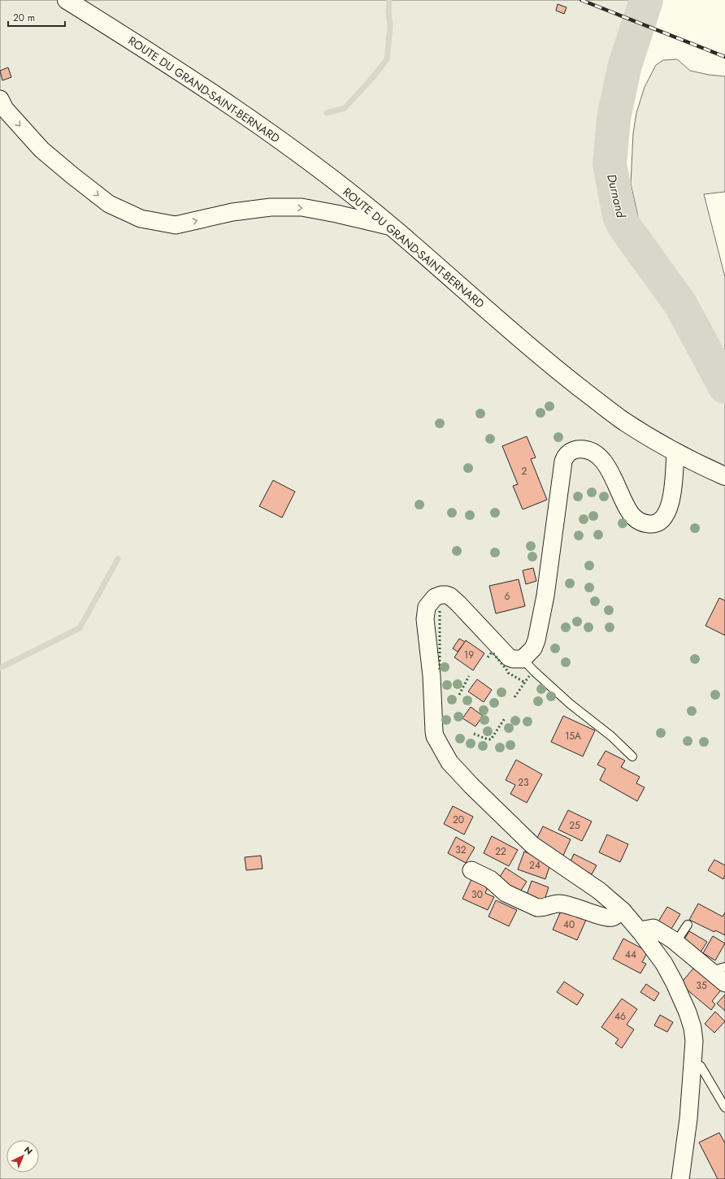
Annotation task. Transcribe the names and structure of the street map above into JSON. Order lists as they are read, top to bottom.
{
  "streets": {
    "main road": ["ROUTE DU GRAND-SAINT-BERNARD"]
  },
  "water": ["Durnand"],
  "house_numbers": [
    "2",
    "6",
    "19",
    "15A",
    "23",
    "20",
    "25",
    "32",
    "22",
    "24",
    "30",
    "40",
    "44",
    "35",
    "46"
  ],
  "scale_bar": "20 m",
  "north": "top right"
}
